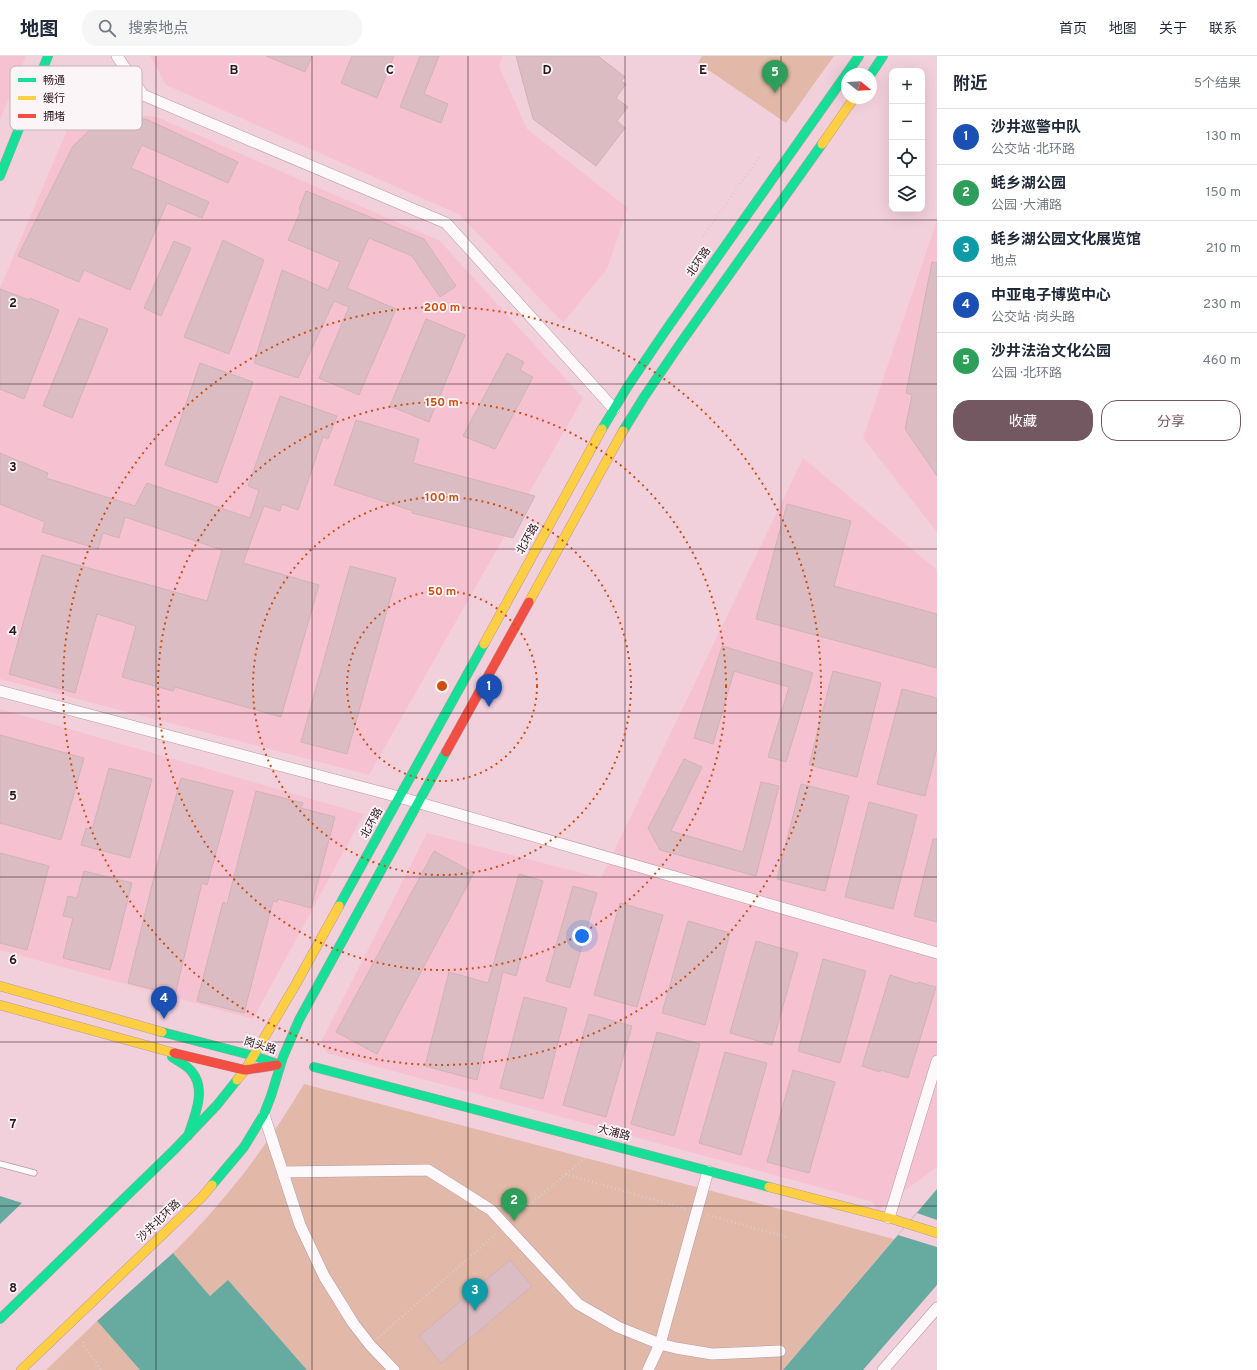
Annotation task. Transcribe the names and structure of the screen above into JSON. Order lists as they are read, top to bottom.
{
  "streets": {
    "main road": [
      "北环路",
      "岗头路",
      "大浦路",
      "沙井北环路"
    ]
  },
  "crossings": [
    ["北环路", "岗头路"],
    ["岗头路", "沙井北环路"]
  ],
  "legend": ["畅通", "缓行", "拥堵"],
  "north": "right",
  "page": {
    "header": "地图",
    "search": "搜索地点",
    "nav": [
      "首页",
      "地图",
      "关于",
      "联系"
    ],
    "heading": ["附近", "5个结果"],
    "pins": [
      "5",
      "1",
      "4",
      "2",
      "3"
    ],
    "map_buttons": ["+", "−"],
    "list": [
      {
        "mark": "1",
        "name": "沙井巡警中队",
        "note": "公交站 · 北环路",
        "value": "130 m"
      },
      {
        "mark": "2",
        "name": "蚝乡湖公园",
        "note": "公园 · 大浦路",
        "value": "150 m"
      },
      {
        "mark": "3",
        "name": "蚝乡湖公园文化展览馆",
        "note": "地点",
        "value": "210 m"
      },
      {
        "mark": "4",
        "name": "中亚电子博览中心",
        "note": "公交站 · 岗头路",
        "value": "230 m"
      },
      {
        "mark": "5",
        "name": "沙井法治文化公园",
        "note": "公园 · 北环路",
        "value": "460 m"
      }
    ],
    "buttons": ["收藏", "分享"]
  },
  "grid": {
    "columns": [
      "B",
      "C",
      "D",
      "E"
    ],
    "rows": [
      "2",
      "3",
      "4",
      "5",
      "6",
      "7",
      "8"
    ]
  },
  "rings": [
    "200 m",
    "150 m",
    "100 m",
    "50 m"
  ]
}
